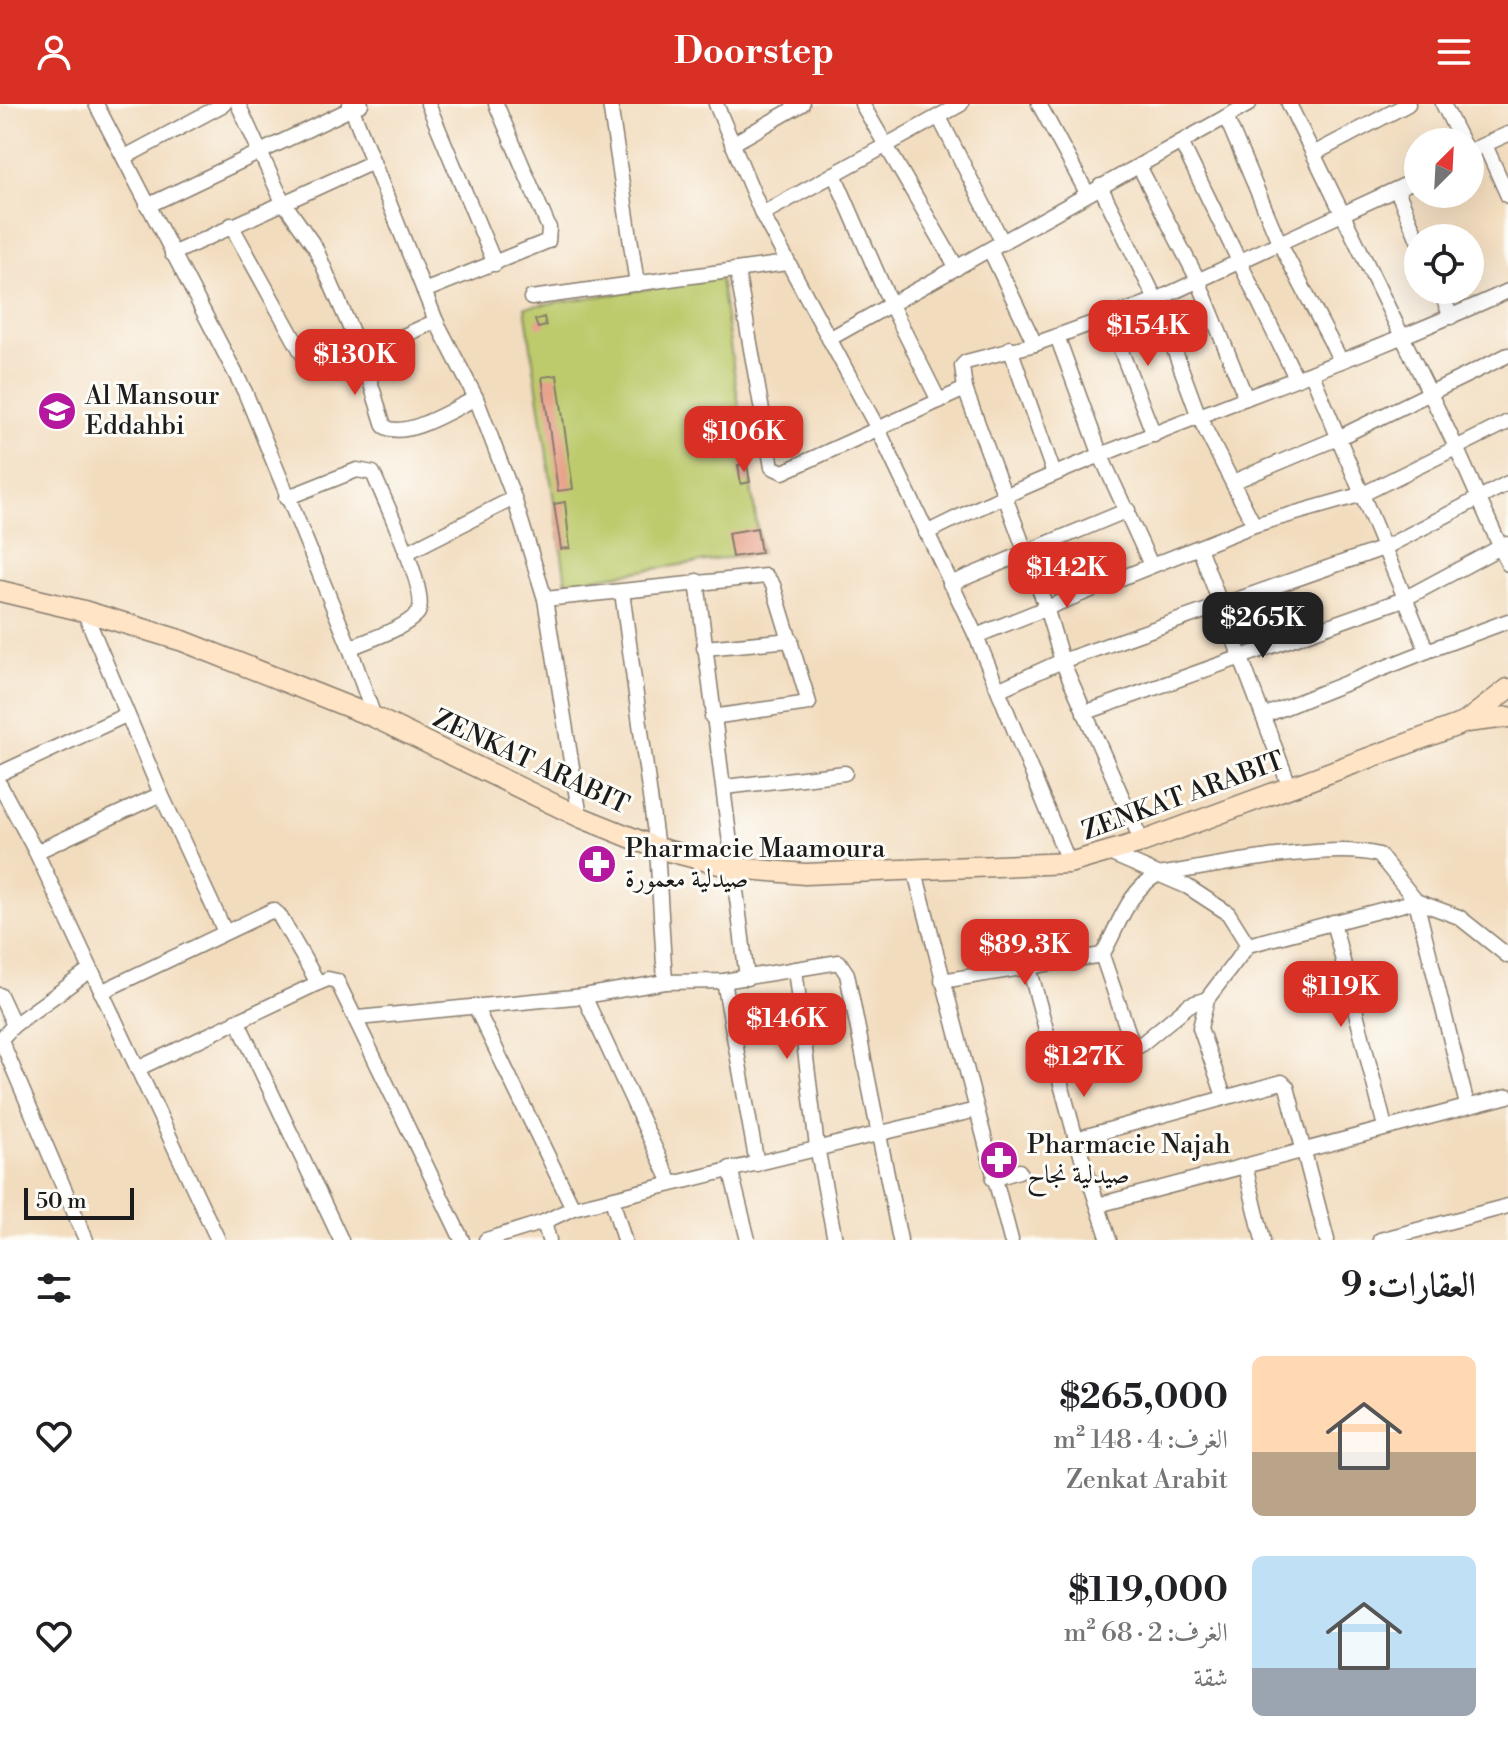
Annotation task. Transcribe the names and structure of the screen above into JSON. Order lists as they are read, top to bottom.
{
  "streets": {
    "street": ["ZENKAT ARABIT"]
  },
  "places": {
    "school or university": ["Al Mansour Eddahbi"],
    "pharmacy": ["Pharmacie Maamoura صيدلية معمورة", "Pharmacie Najah صيدلية نجاح"]
  },
  "scale_bar": "50 m",
  "north": "top right",
  "page": {
    "header": "Doorstep",
    "price": [
      "$154K",
      "$130K",
      "$106K",
      "$142K",
      "$265K",
      "$89.3K",
      "$119K",
      "$146K",
      "$127K"
    ],
    "scale": "50 m",
    "heading": "العقارات: 9",
    "list": [
      {
        "name": "$265,000",
        "note": "الغرف: 4 · 148 m² · Zenkat Arabit"
      },
      {
        "name": "$119,000",
        "note": "الغرف: 2 · 68 m² · شقة"
      }
    ]
  }
}
